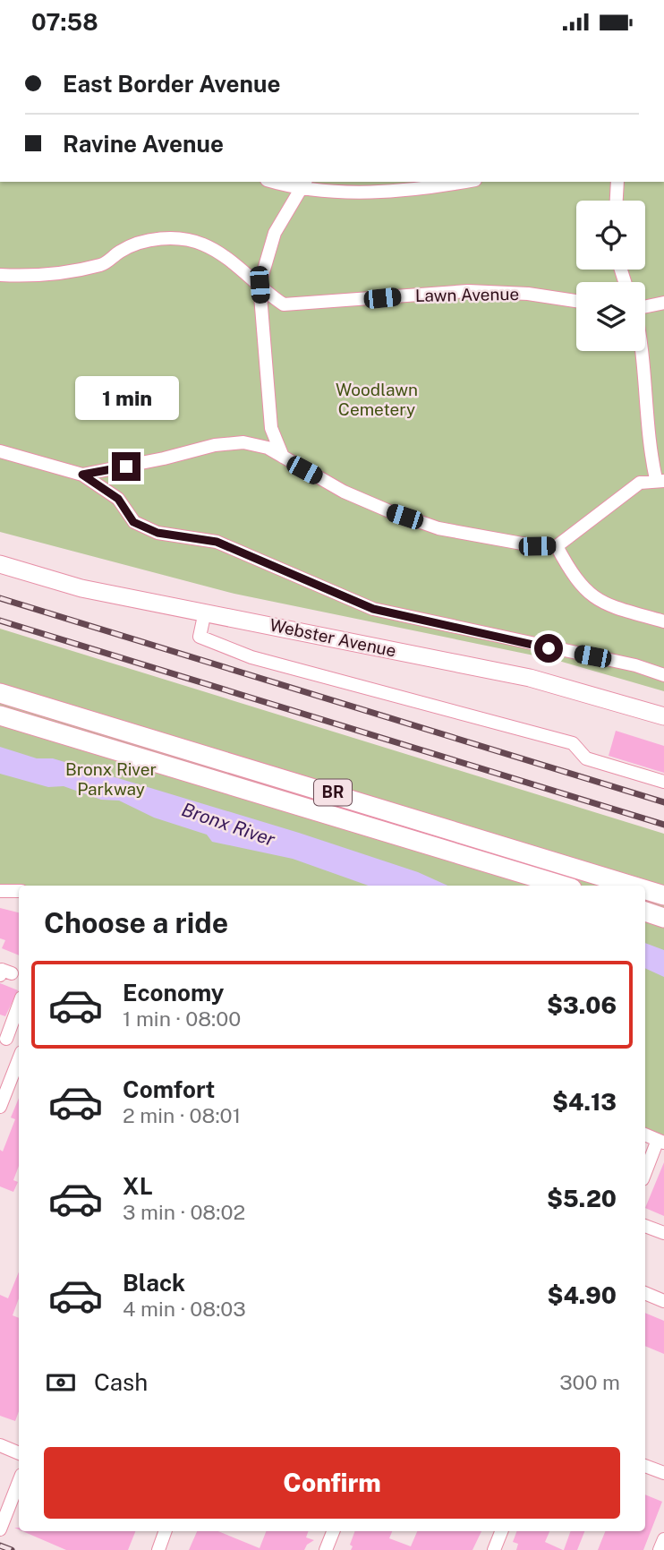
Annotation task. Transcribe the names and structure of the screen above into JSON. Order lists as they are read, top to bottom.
{
  "streets": {
    "highway": ["BR"],
    "main road": ["Webster Avenue"],
    "street": ["Lawn Avenue"]
  },
  "water": ["Bronx River"],
  "parks": ["Woodlawn Cemetery", "Bronx River Parkway"],
  "page": {
    "status": "07:58",
    "banner": ["East Border Avenue", "Ravine Avenue"],
    "bubble": "1 min",
    "heading": "Choose a ride",
    "list": [
      {
        "name": "Economy",
        "note": "1 min · 08:00",
        "value": "$3.06"
      },
      {
        "name": "Comfort",
        "note": "2 min · 08:01",
        "value": "$4.13"
      },
      {
        "name": "XL",
        "note": "3 min · 08:02",
        "value": "$5.20"
      },
      {
        "name": "Black",
        "note": "4 min · 08:03",
        "value": "$4.90"
      }
    ],
    "pay": ["Cash", "300 m"],
    "buttons": "Confirm"
  }
}
